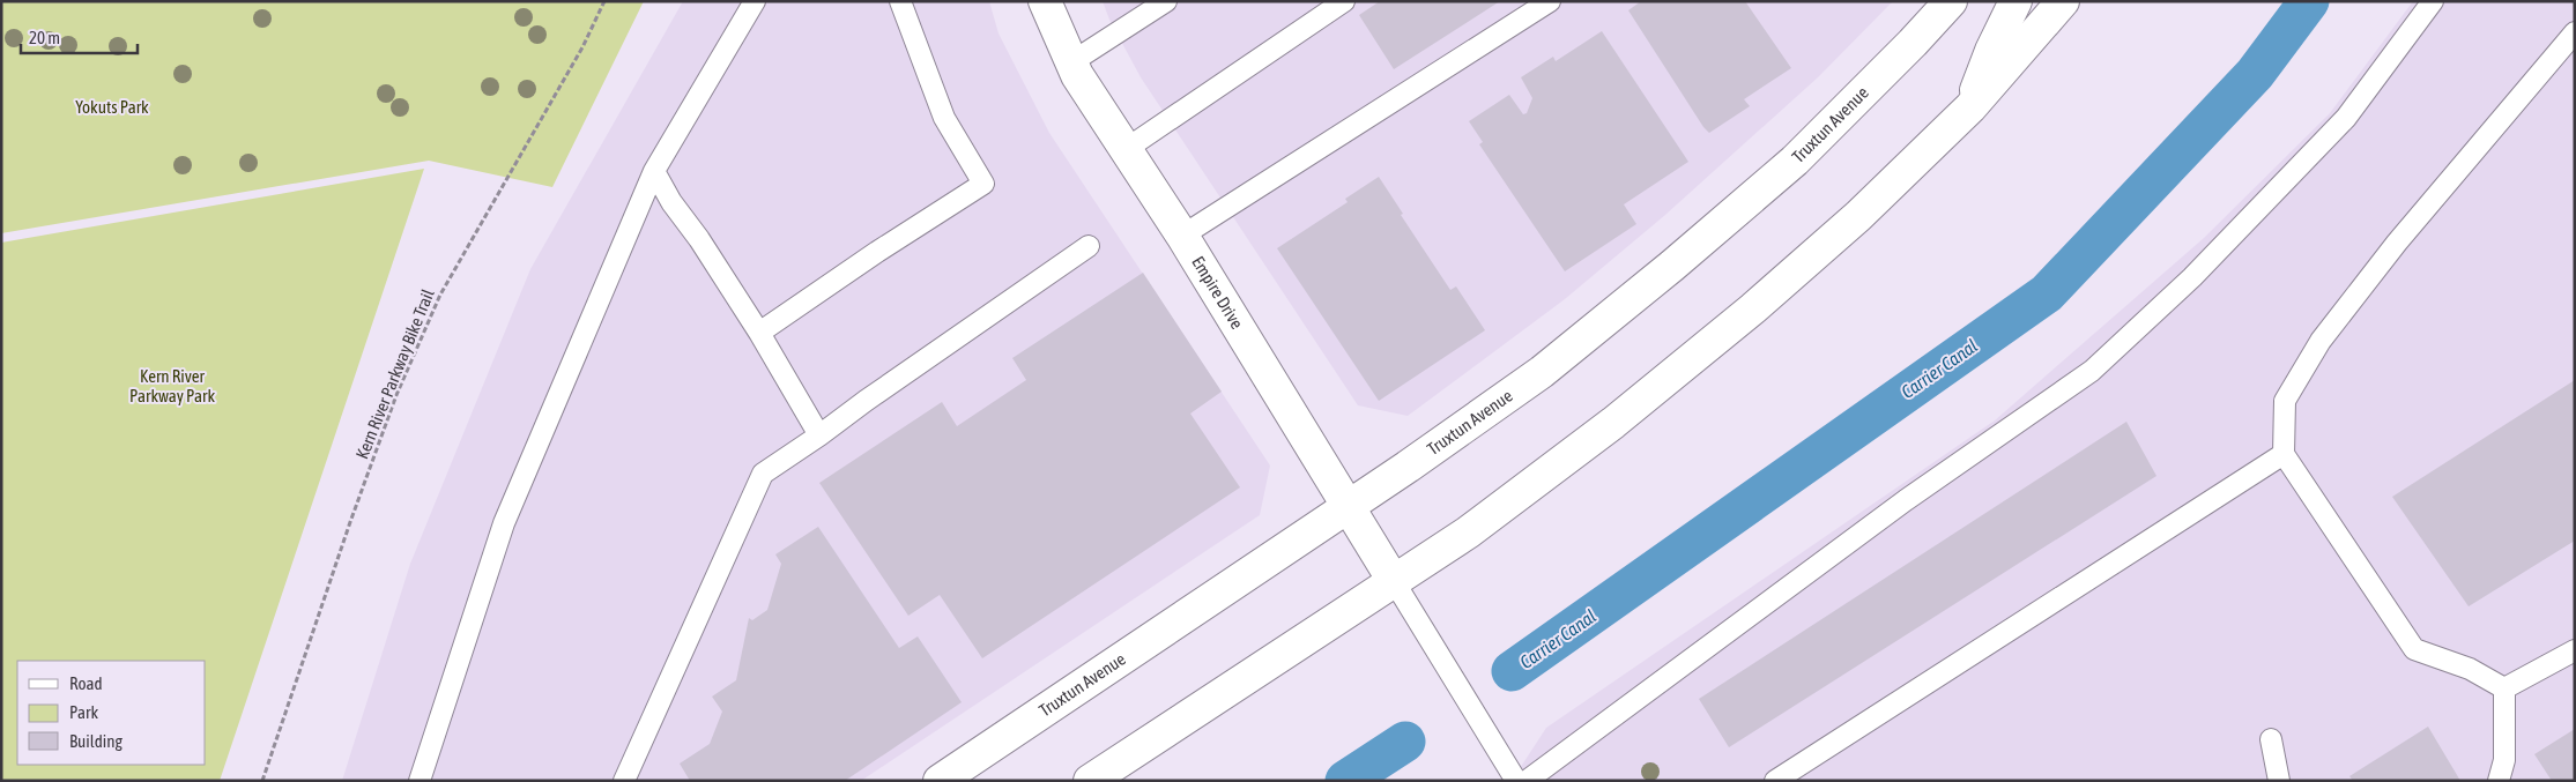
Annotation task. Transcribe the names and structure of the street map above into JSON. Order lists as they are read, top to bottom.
{
  "streets": {
    "main road": ["Truxtun Avenue", "Empire Drive"],
    "path": ["Kern River Parkway Bike Trail"]
  },
  "crossings": [
    ["Truxtun Avenue", "Empire Drive"]
  ],
  "water": ["Carrier Canal"],
  "parks": ["Yokuts Park", "Kern River Parkway Park"],
  "legend": ["Road", "Park", "Building"],
  "scale_bar": "20 m"
}
